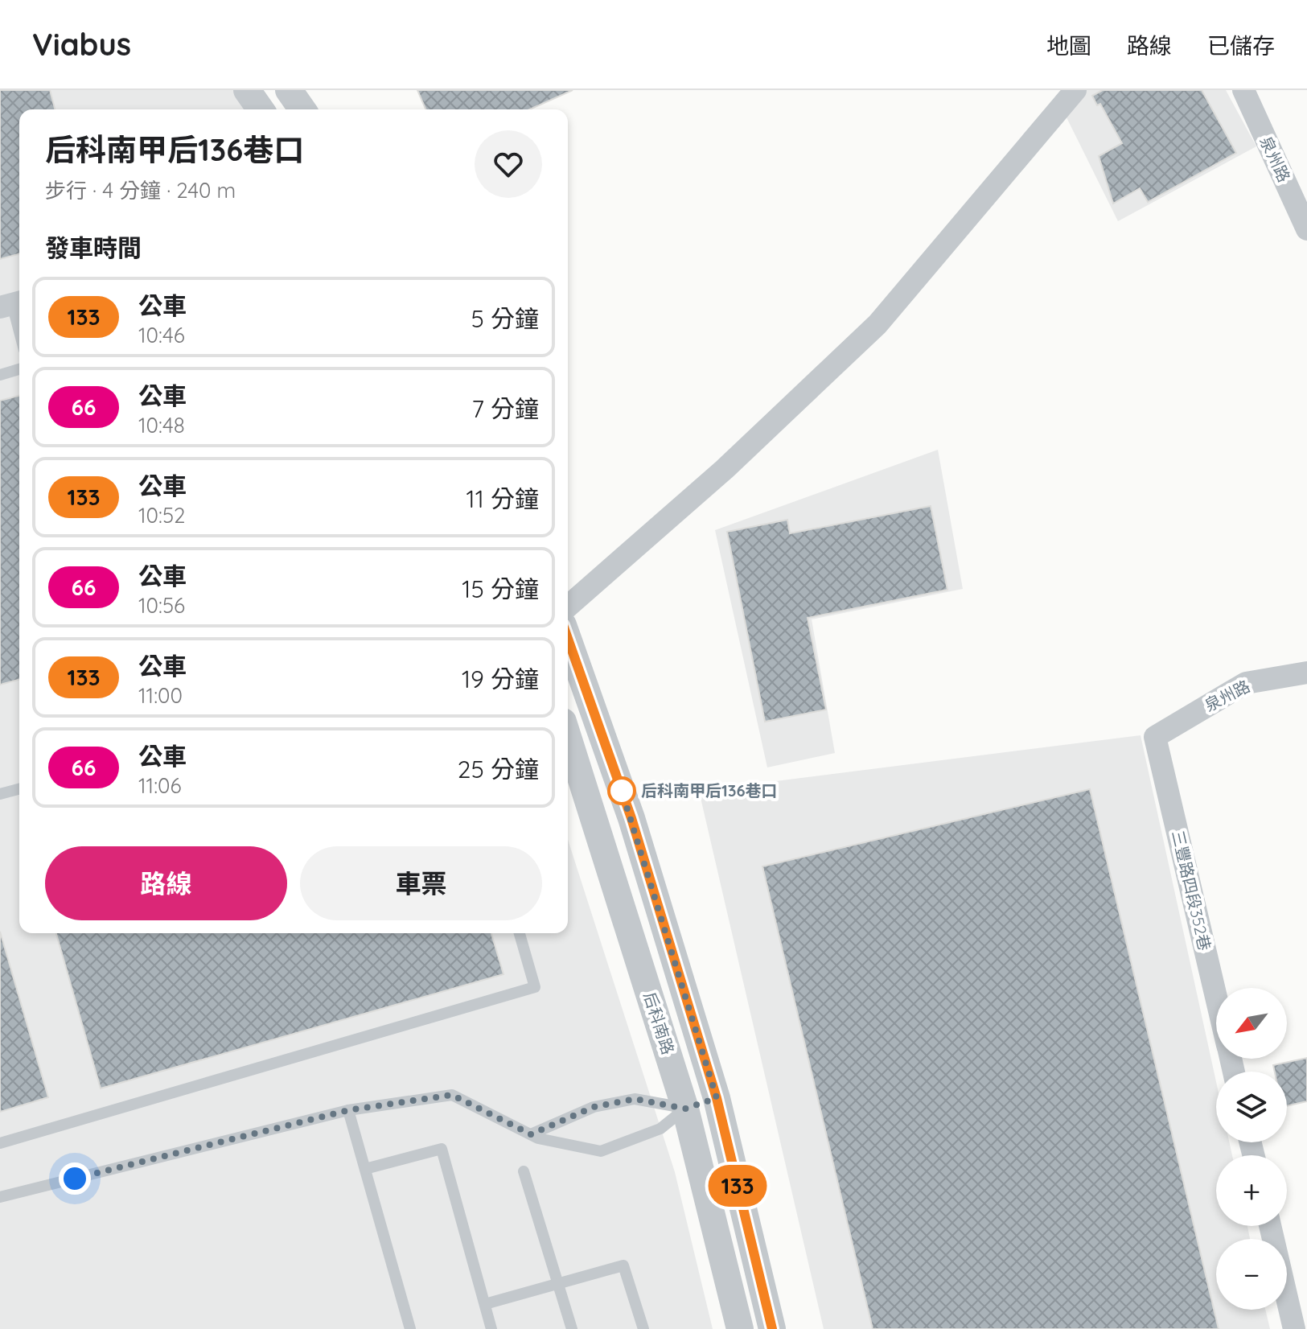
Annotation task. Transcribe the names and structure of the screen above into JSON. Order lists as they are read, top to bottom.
{
  "streets": {
    "street": ["泉州路", "三豐路四段352巷", "后科南路"]
  },
  "crossings": [
    ["泉州路", "三豐路四段352巷"]
  ],
  "places": ["后科南甲后136巷口"],
  "lines": ["bus line 133"],
  "north": "bottom left",
  "page": {
    "header": "Viabus",
    "nav": ["地圖", "路線", "已儲存"],
    "on_map": "133",
    "heading": [
      ["后科南甲后136巷口", "步行 · 4 分鐘 · 240 m"],
      "發車時間"
    ],
    "list": [
      {
        "mark": "133",
        "name": "公車",
        "note": "10:46",
        "value": "5 分鐘"
      },
      {
        "mark": "66",
        "name": "公車",
        "note": "10:48",
        "value": "7 分鐘"
      },
      {
        "mark": "133",
        "name": "公車",
        "note": "10:52",
        "value": "11 分鐘"
      },
      {
        "mark": "66",
        "name": "公車",
        "note": "10:56",
        "value": "15 分鐘"
      },
      {
        "mark": "133",
        "name": "公車",
        "note": "11:00",
        "value": "19 分鐘"
      },
      {
        "mark": "66",
        "name": "公車",
        "note": "11:06",
        "value": "25 分鐘"
      }
    ],
    "buttons": ["路線", "車票"],
    "map_buttons": ["+", "−"]
  }
}
